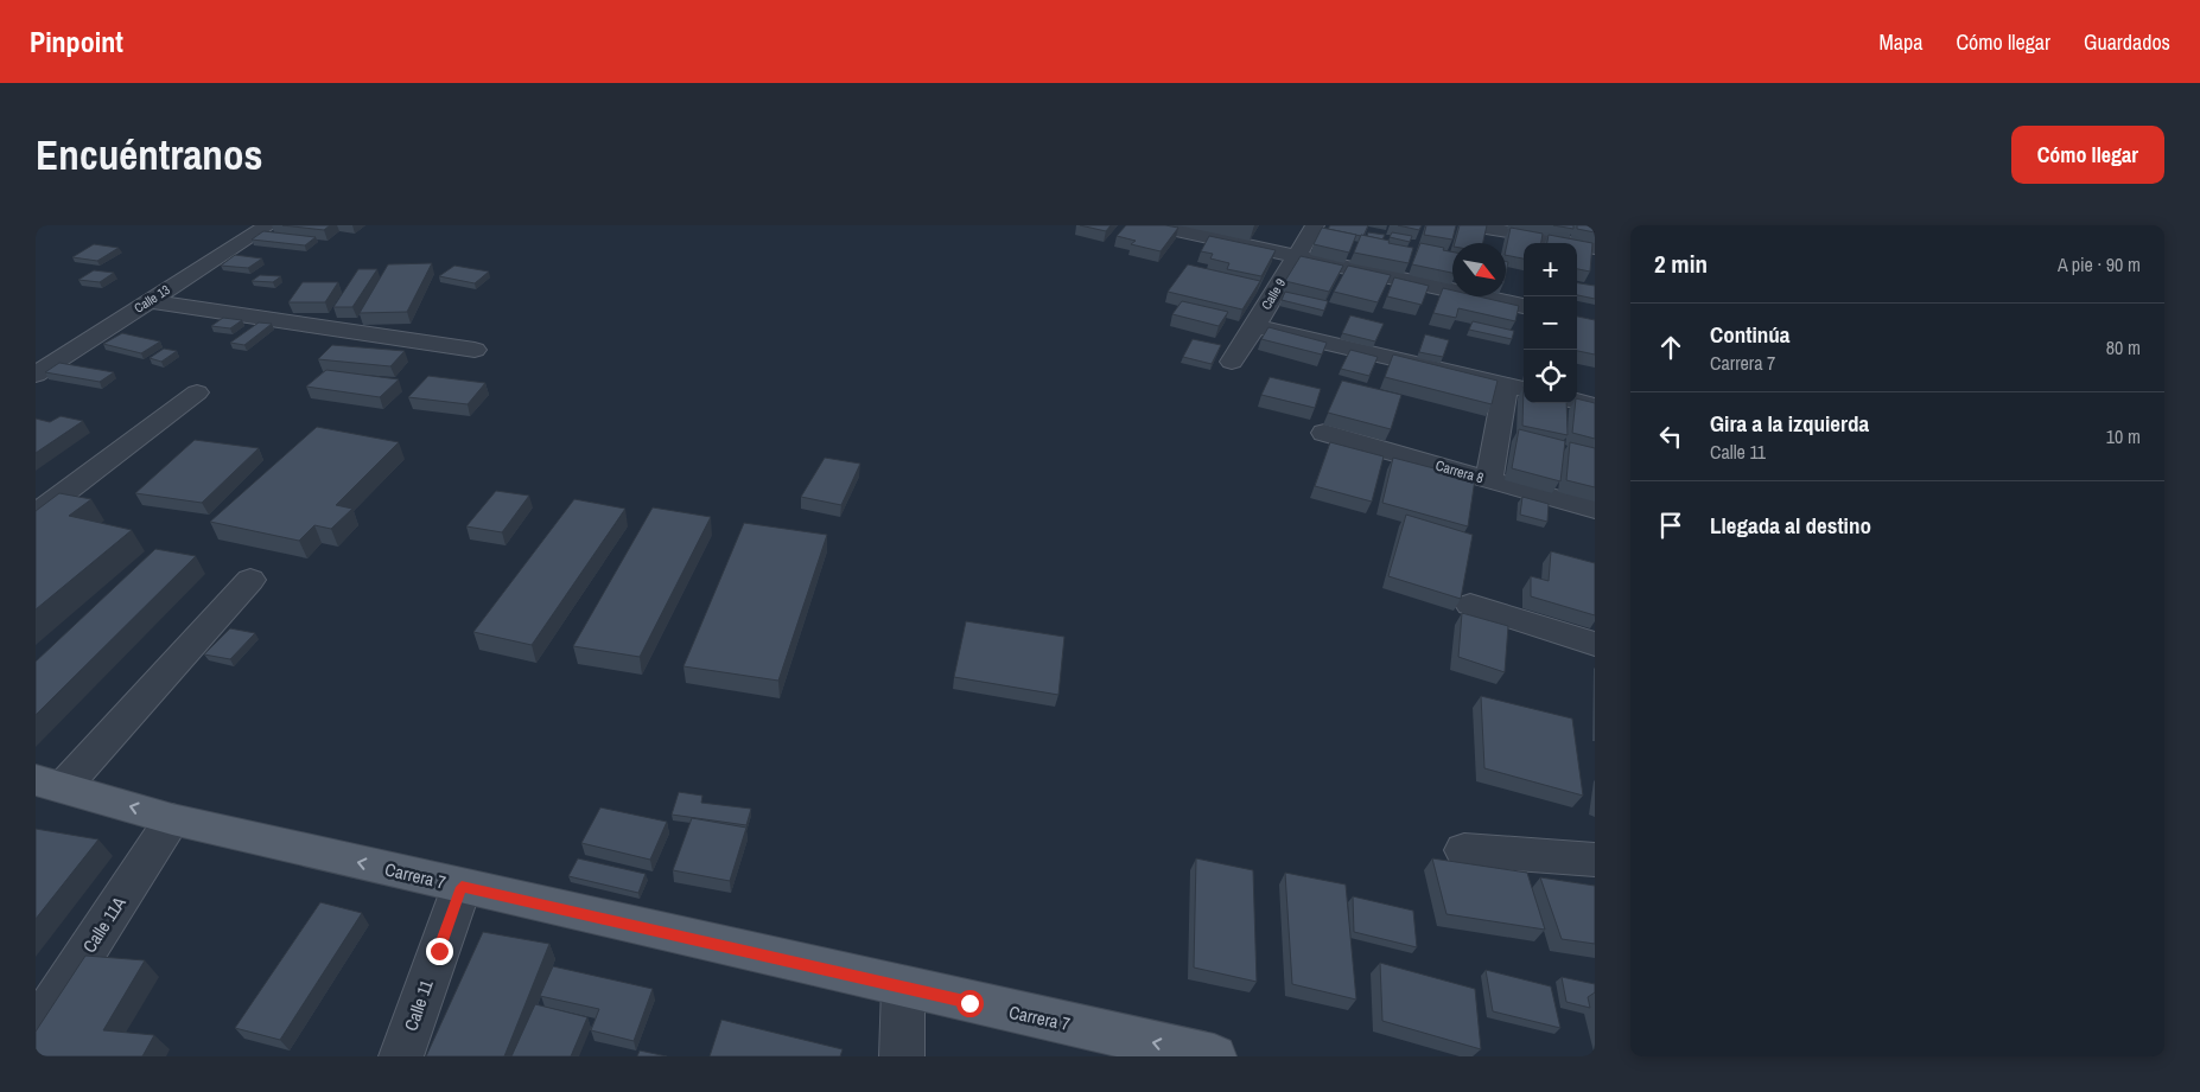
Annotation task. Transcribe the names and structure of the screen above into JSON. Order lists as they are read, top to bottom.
{
  "streets": {
    "main road": ["Carrera 7"],
    "street": [
      "Calle 9",
      "Calle 13",
      "Carrera 8",
      "Calle 11A",
      "Calle 11"
    ]
  },
  "crossings": [
    ["Carrera 7", "Calle 11A"],
    ["Carrera 7", "Calle 11"]
  ],
  "one_way": ["Carrera 7"],
  "north": "bottom right",
  "page": {
    "header": "Pinpoint",
    "nav": ["Mapa", "Cómo llegar", "Guardados"],
    "buttons": "Cómo llegar",
    "title": "Encuéntranos",
    "heading": ["2 min", "A pie · 90 m"],
    "map_buttons": ["+", "−"],
    "list": [
      ["Continúa", "Carrera 7", "80 m"],
      ["Gira a la izquierda", "Calle 11", "10 m"],
      "Llegada al destino"
    ]
  }
}
